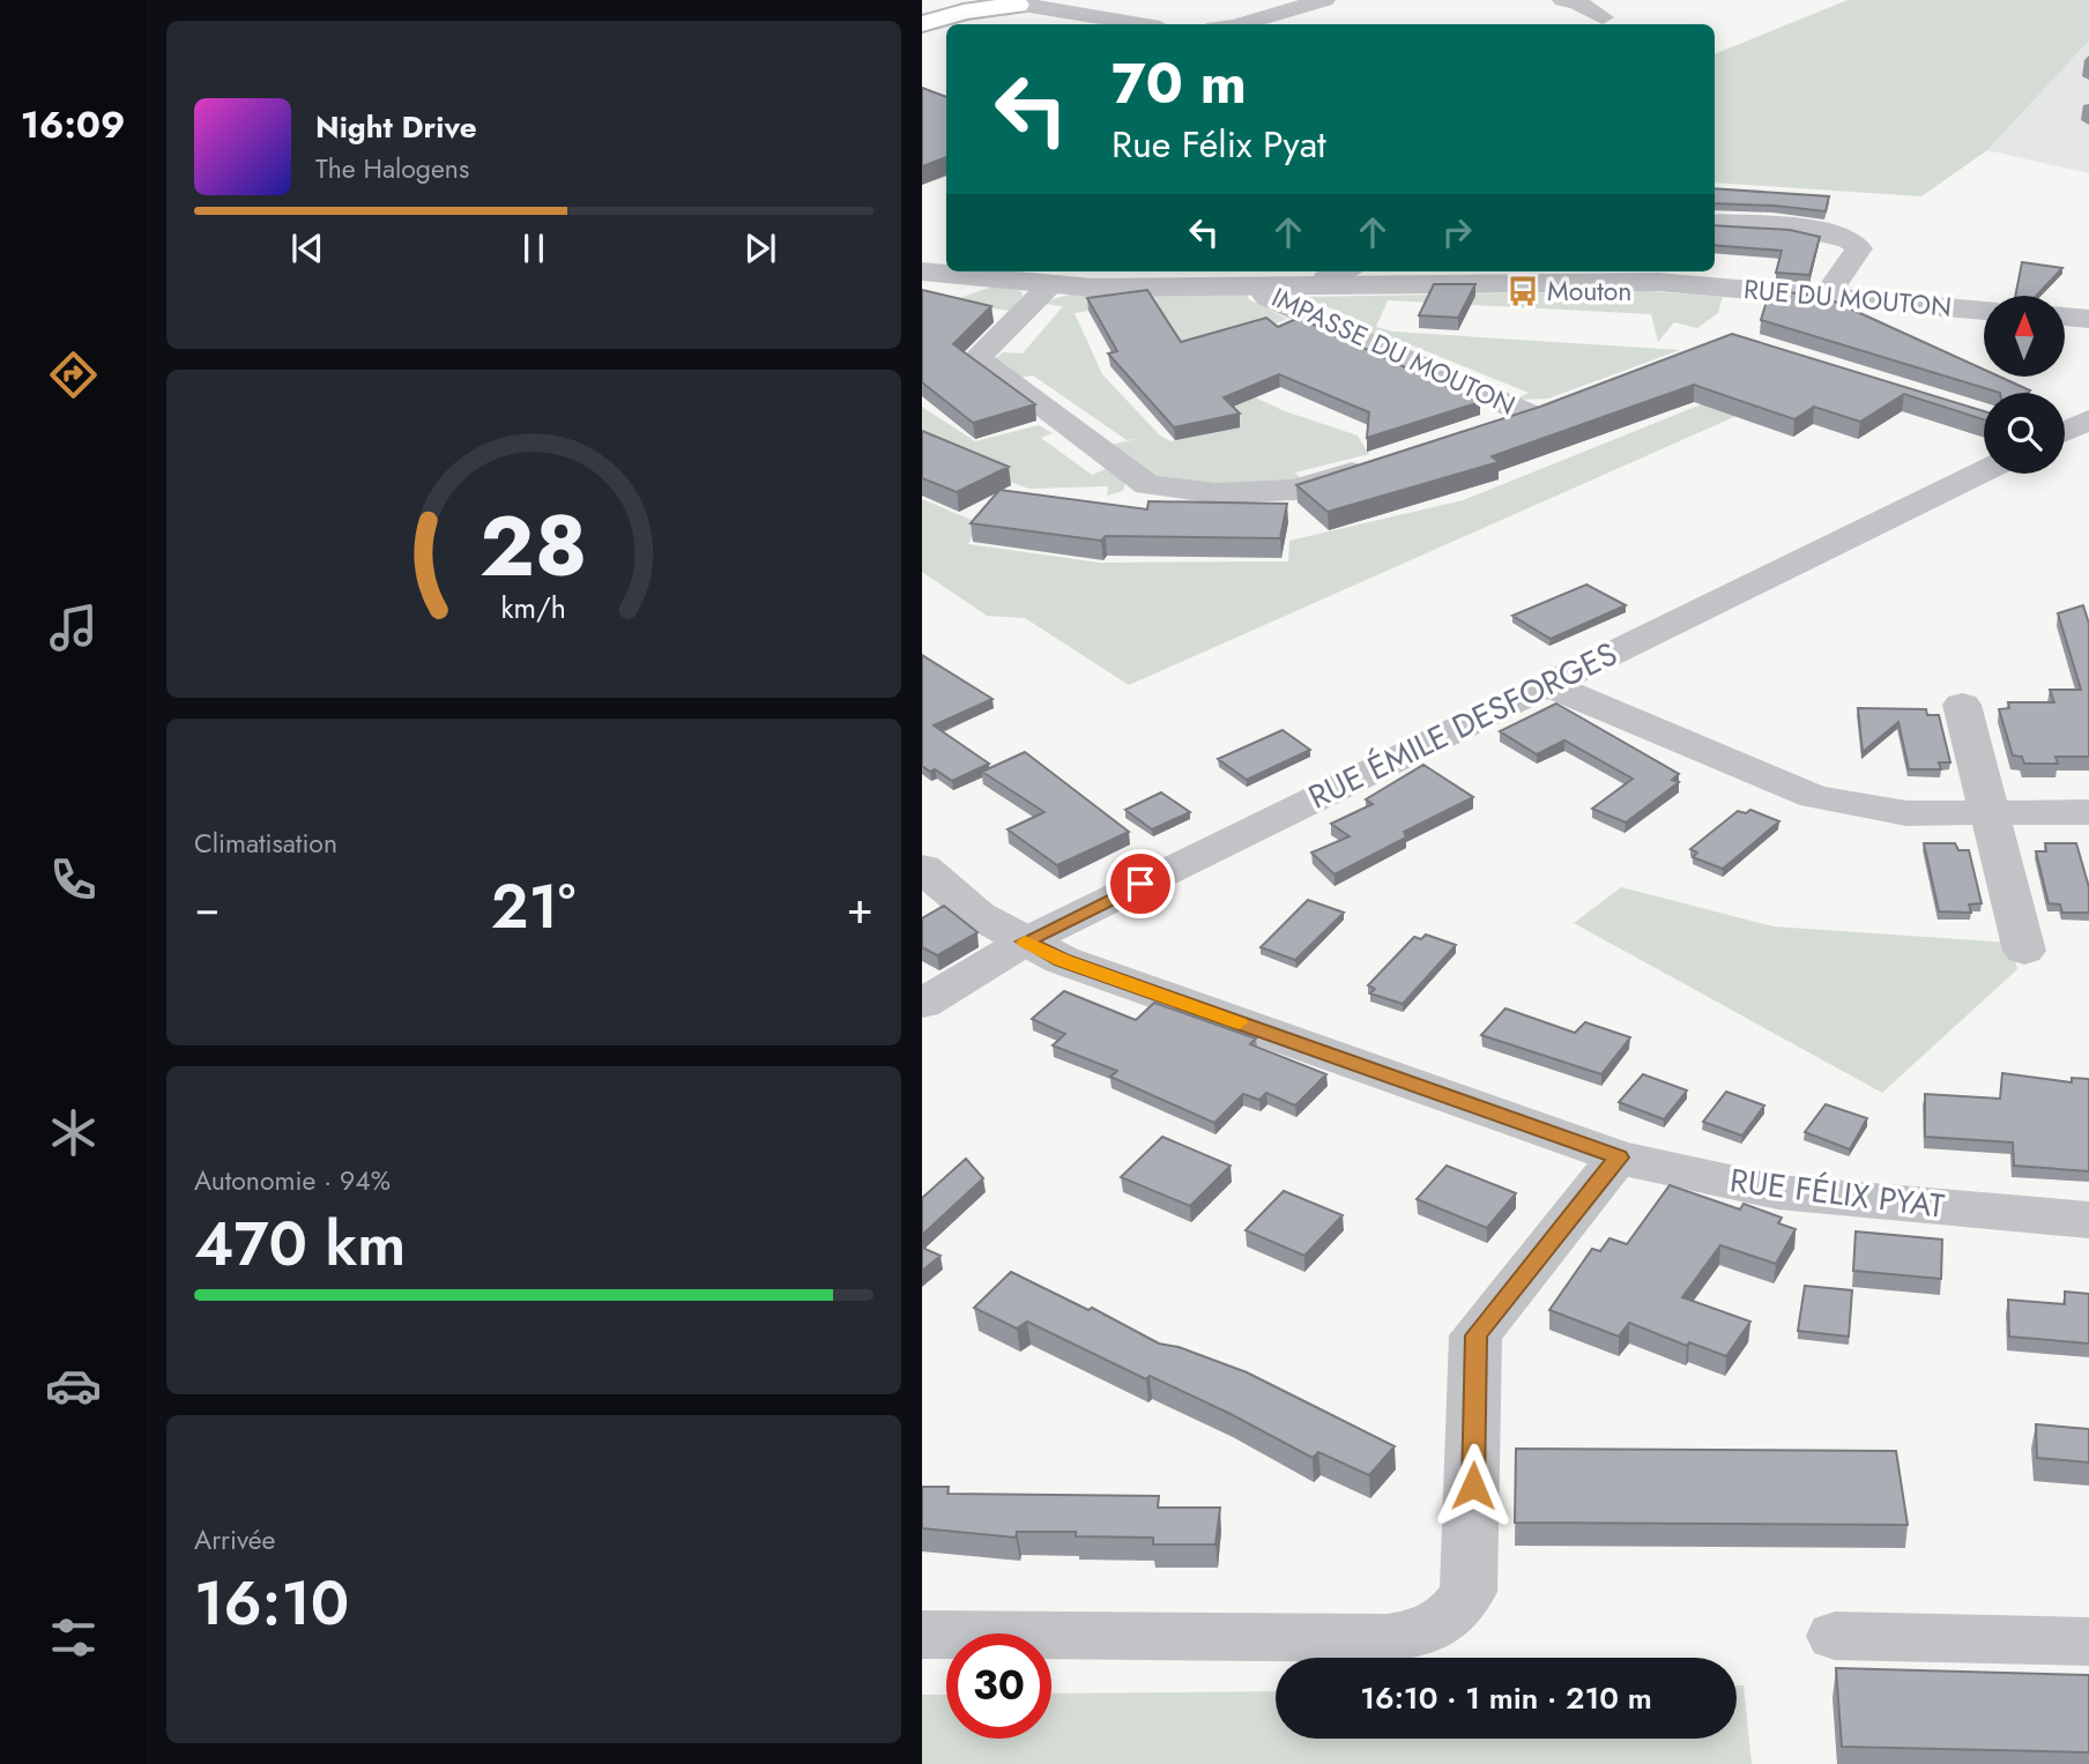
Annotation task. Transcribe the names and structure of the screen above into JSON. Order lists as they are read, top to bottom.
{
  "streets": {
    "street": [
      "RUE DU MOUTON",
      "IMPASSE DU MOUTON",
      "RUE ÉMILE DESFORGES",
      "RUE FÉLIX PYAT"
    ]
  },
  "crossings": [
    ["RUE DU MOUTON", "IMPASSE DU MOUTON"],
    ["RUE ÉMILE DESFORGES", "RUE FÉLIX PYAT"]
  ],
  "places": {
    "bus stop": ["Mouton"]
  },
  "north": "top",
  "page": {
    "tabs": "16:09",
    "turn": ["70 m", "Rue Félix Pyat"],
    "song": ["Night Drive", "The Halogens"],
    "tile": [
      "Climatisation",
      ["Autonomie · 94%", "470 km"],
      ["Arrivée", "16:10"]
    ],
    "heat": ["−", "21°", "+"],
    "limit": "30",
    "trip": "16:10 · 1 min · 210 m",
    "gauge": ["28", "km/h"]
  }
}
